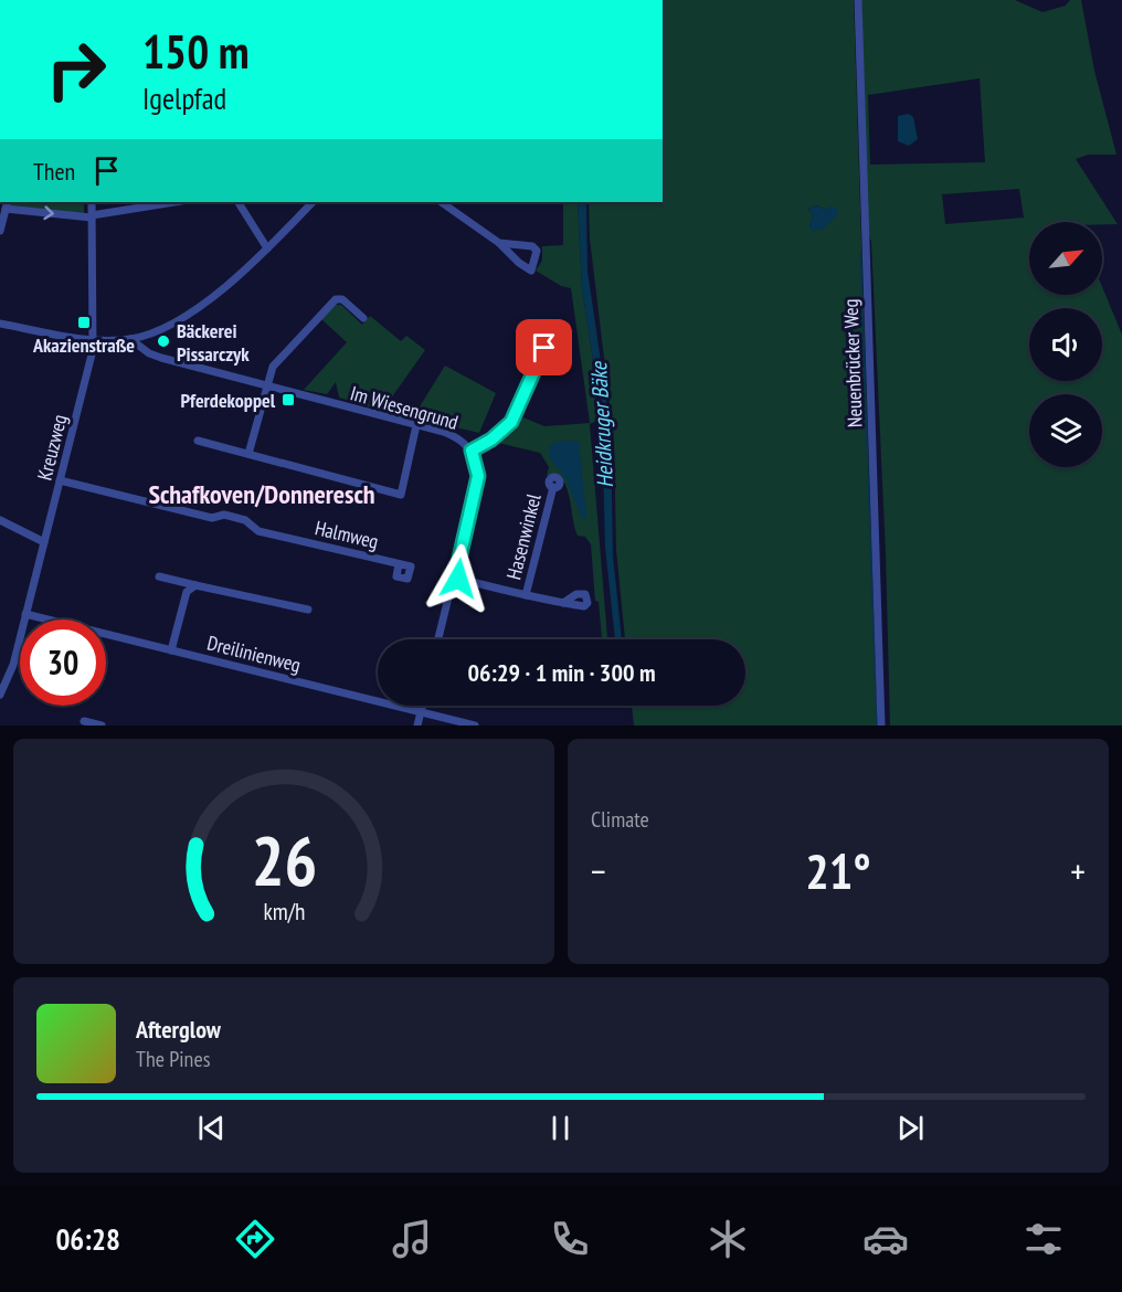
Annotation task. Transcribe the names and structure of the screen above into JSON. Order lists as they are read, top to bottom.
{
  "streets": {
    "street": [
      "Neuenbrücker Weg",
      "Im Wiesengrund",
      "Kreuzweg",
      "Halmweg",
      "Hasenwinkel",
      "Dreilinienweg"
    ]
  },
  "crossings": [
    ["Kreuzweg", "Halmweg"],
    ["Kreuzweg", "Dreilinienweg"]
  ],
  "districts": ["Schafkoven/Donneresch"],
  "water": ["Heidkruger Bäke"],
  "places": {
    "transit": ["Akazienstraße", "Pferdekoppel"],
    "other": ["Bäckerei Pissarczyk"]
  },
  "north": "top right",
  "page": {
    "turn": ["150 m", "Igelpfad"],
    "then": "Then",
    "limit": "30",
    "trip": "06:29 · 1 min · 300 m",
    "tile": "Climate",
    "heat": ["−", "21°", "+"],
    "song": ["Afterglow", "The Pines"],
    "tabs": "06:28",
    "gauge": ["26", "km/h"]
  }
}
